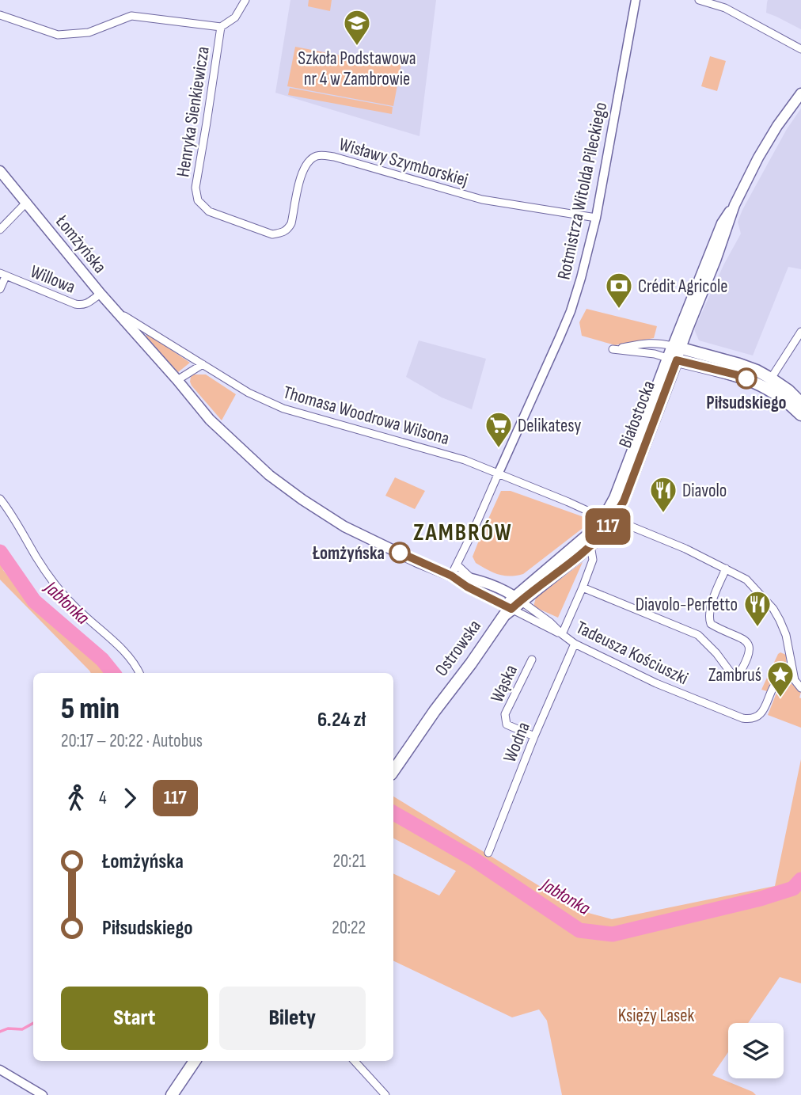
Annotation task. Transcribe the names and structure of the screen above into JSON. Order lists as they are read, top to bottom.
{
  "streets": {
    "main road": ["Łomżyńska", "Białostocka", "Ostrowska"],
    "street": [
      "Henryka Sienkiewicza",
      "Wisławy Szymborskiej",
      "Rotmistrza Witolda Pileckiego",
      "Willowa",
      "Thomasa Woodrowa Wilsona",
      "Tadeusza Kościuszki",
      "Wąska",
      "Wodna"
    ]
  },
  "crossings": [
    ["Henryka Sienkiewicza", "Wisławy Szymborskiej"],
    ["Wisławy Szymborskiej", "Rotmistrza Witolda Pileckiego"],
    ["Rotmistrza Witolda Pileckiego", "Thomasa Woodrowa Wilsona"],
    ["Łomżyńska", "Willowa"],
    ["Łomżyńska", "Białostocka"],
    ["Łomżyńska", "Thomasa Woodrowa Wilsona"],
    ["Łomżyńska", "Ostrowska"],
    ["Białostocka", "Thomasa Woodrowa Wilsona"],
    ["Białostocka", "Ostrowska"],
    ["Tadeusza Kościuszki", "Wodna"],
    ["Wąska", "Wodna"]
  ],
  "districts": ["ZAMBRÓW"],
  "water": ["Jabłonka"],
  "parks": ["Księży Lasek"],
  "places": {
    "school or university": ["Szkoła Podstawowa nr 4 w Zambrowie"],
    "bank": ["Crédit Agricole"],
    "other": ["Piłsudskiego", "Łomżyńska"],
    "supermarket": ["Delikatesy"],
    "restaurant": ["Diavolo", "Diavolo-Perfetto"],
    "place": ["Zambruś"]
  },
  "lines": ["bus line 117"],
  "page": {
    "on_map": "117",
    "heading": ["5 min", "20:17 – 20:22 · Autobus", "6.24 zł"],
    "legs": ["4", "117"],
    "list": [
      {
        "name": "Łomżyńska",
        "value": "20:21"
      },
      {
        "name": "Piłsudskiego",
        "value": "20:22"
      }
    ],
    "buttons": ["Start", "Bilety"]
  }
}
